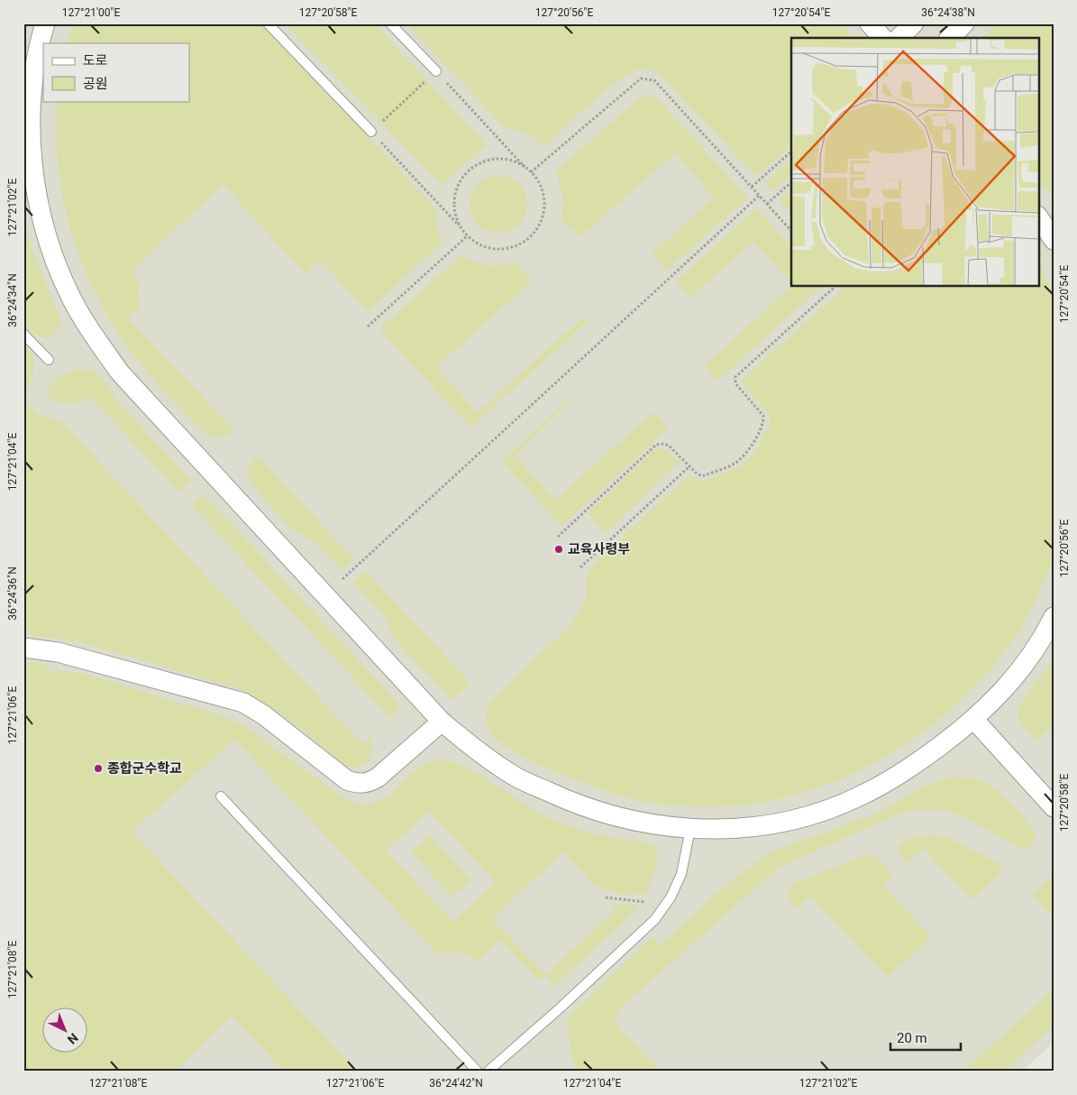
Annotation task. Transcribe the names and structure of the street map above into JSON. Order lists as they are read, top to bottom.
{
  "places": ["교육사령부", "종합군수학교"],
  "legend": ["도로", "공원"],
  "scale_bar": "20 m",
  "north": "bottom right",
  "coordinates": [
    "127°21'00\"E",
    "127°20'58\"E",
    "127°20'56\"E",
    "127°20'54\"E",
    "36°24'38\"N",
    "127°21'02\"E",
    "36°24'34\"N",
    "127°21'04\"E",
    "36°24'36\"N",
    "127°21'06\"E",
    "127°21'08\"E",
    "36°24'42\"N"
  ]
}
